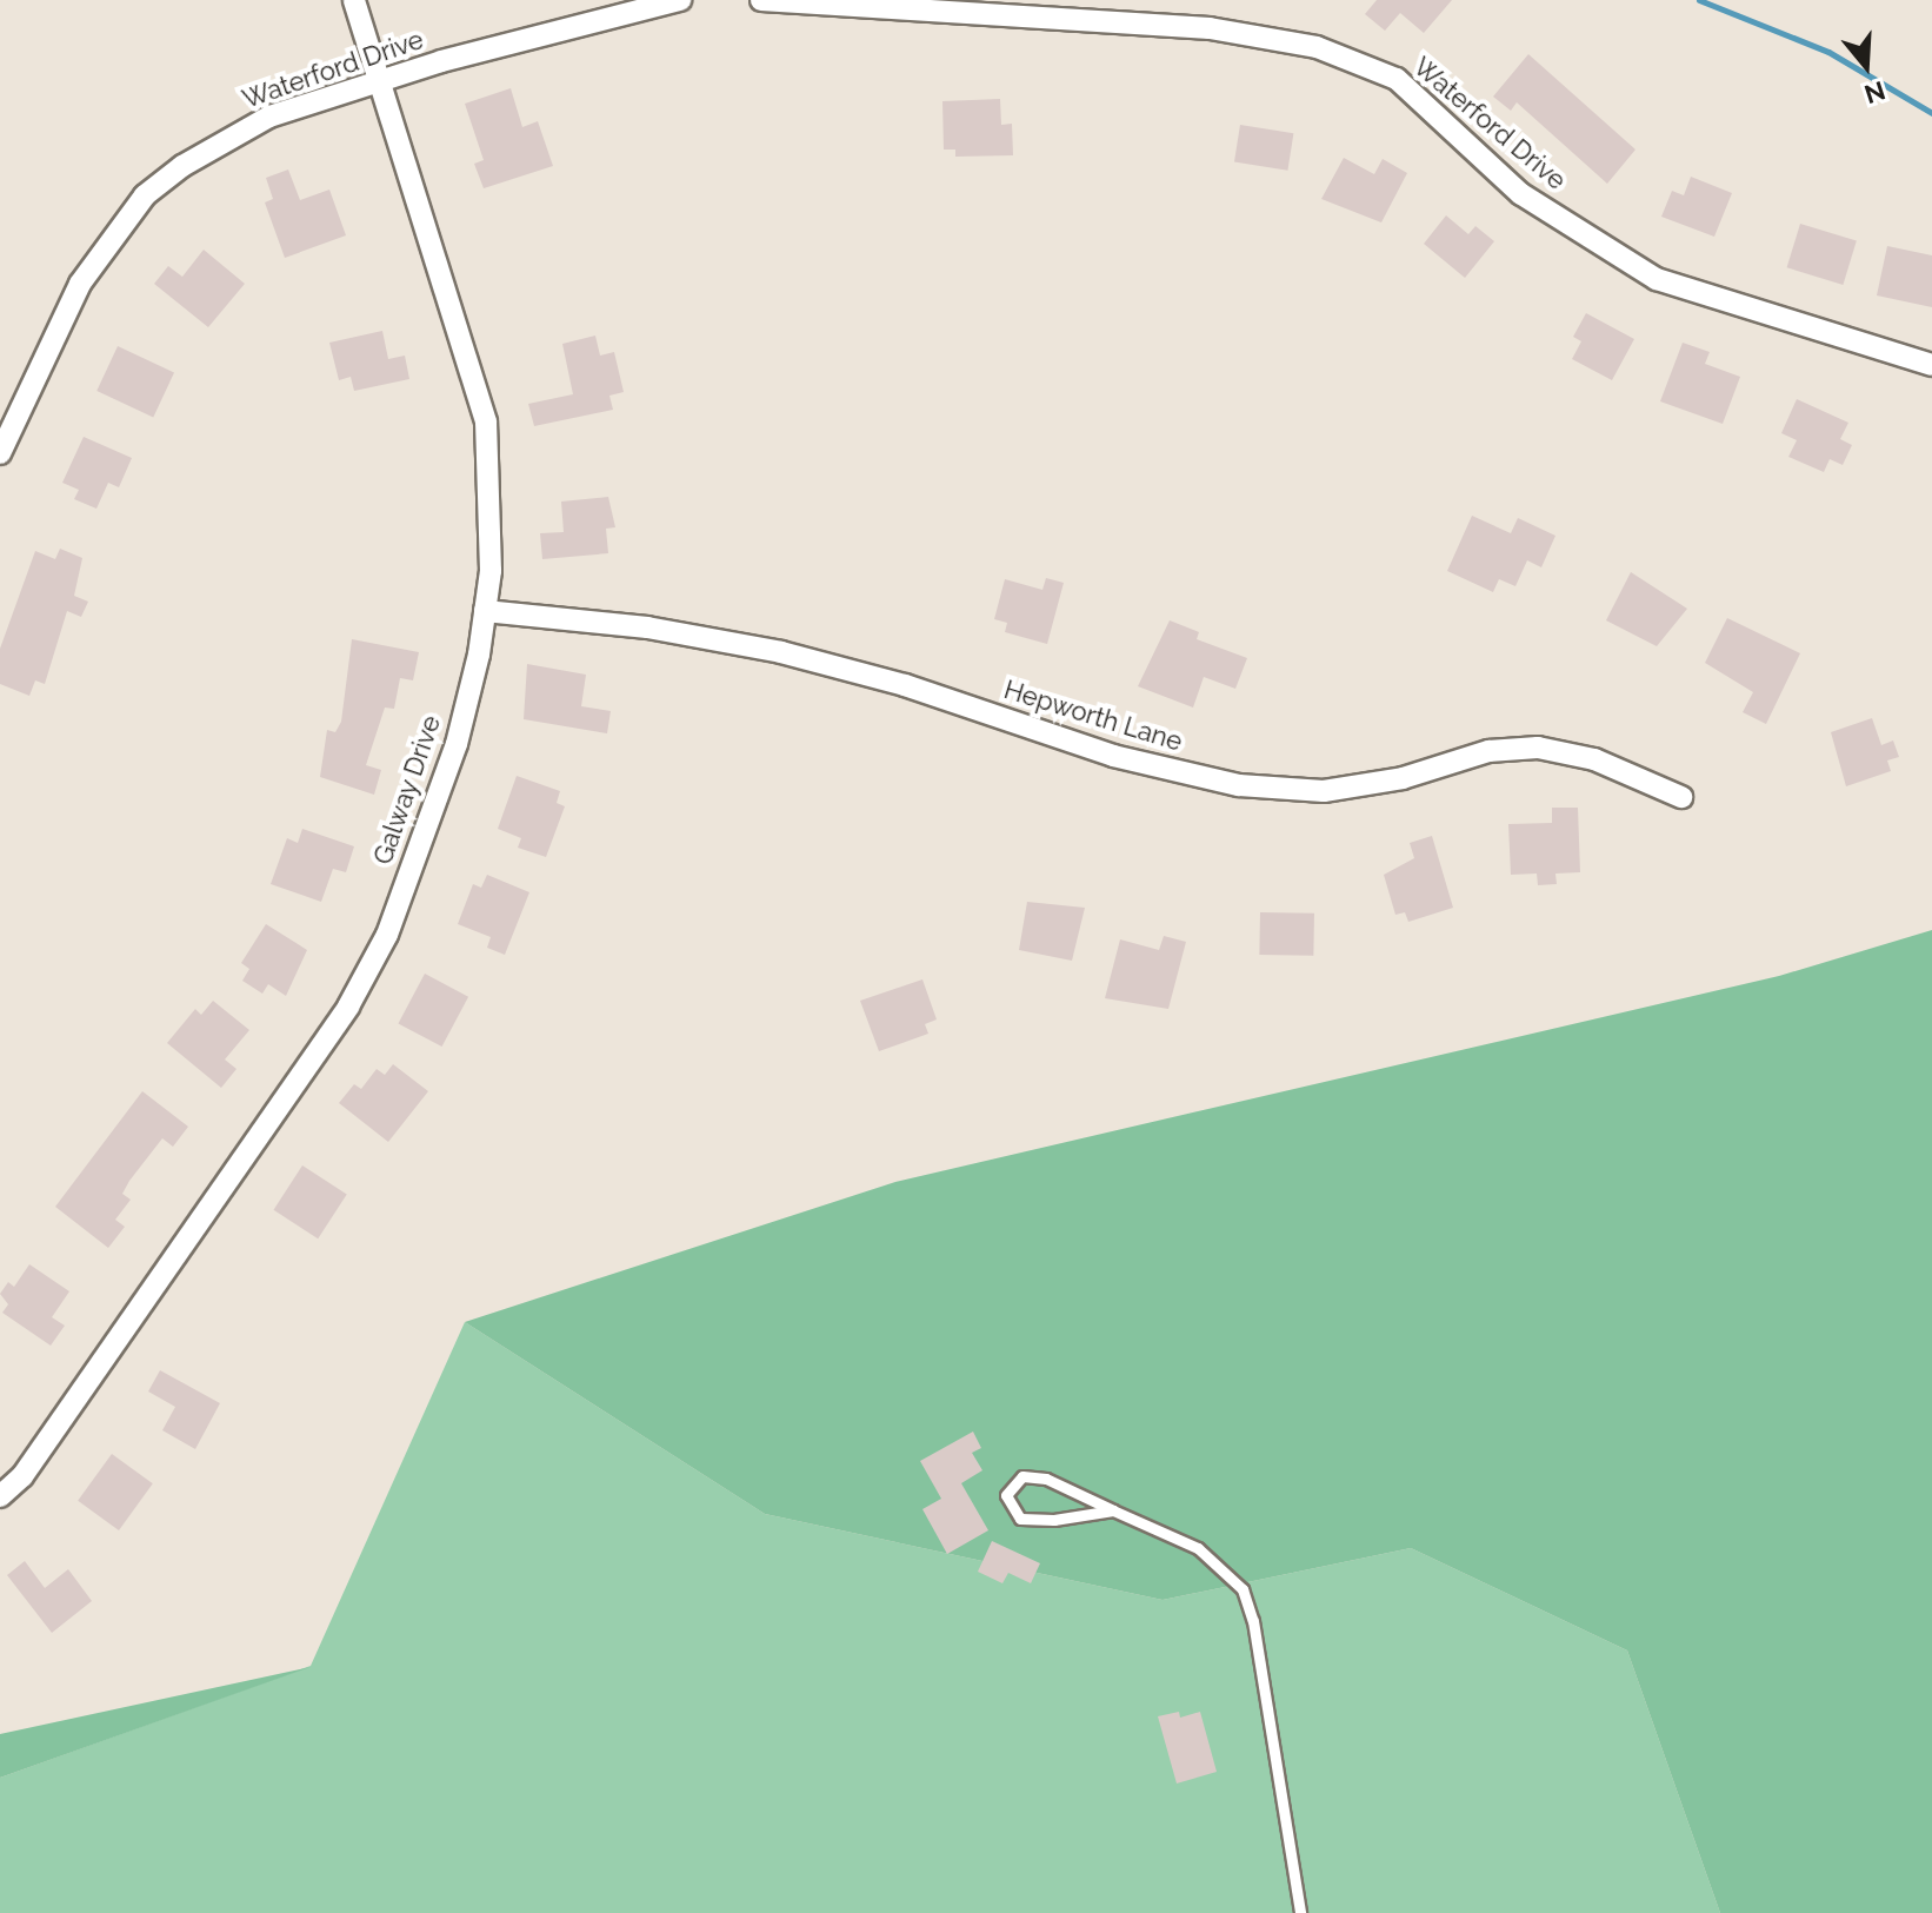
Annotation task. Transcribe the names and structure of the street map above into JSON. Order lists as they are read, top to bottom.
{
  "streets": {
    "street": ["Waterford Drive", "Hepworth Lane", "Galway Drive"]
  },
  "crossings": [
    ["Waterford Drive", "Galway Drive"],
    ["Hepworth Lane", "Galway Drive"]
  ],
  "north": "bottom"
}
